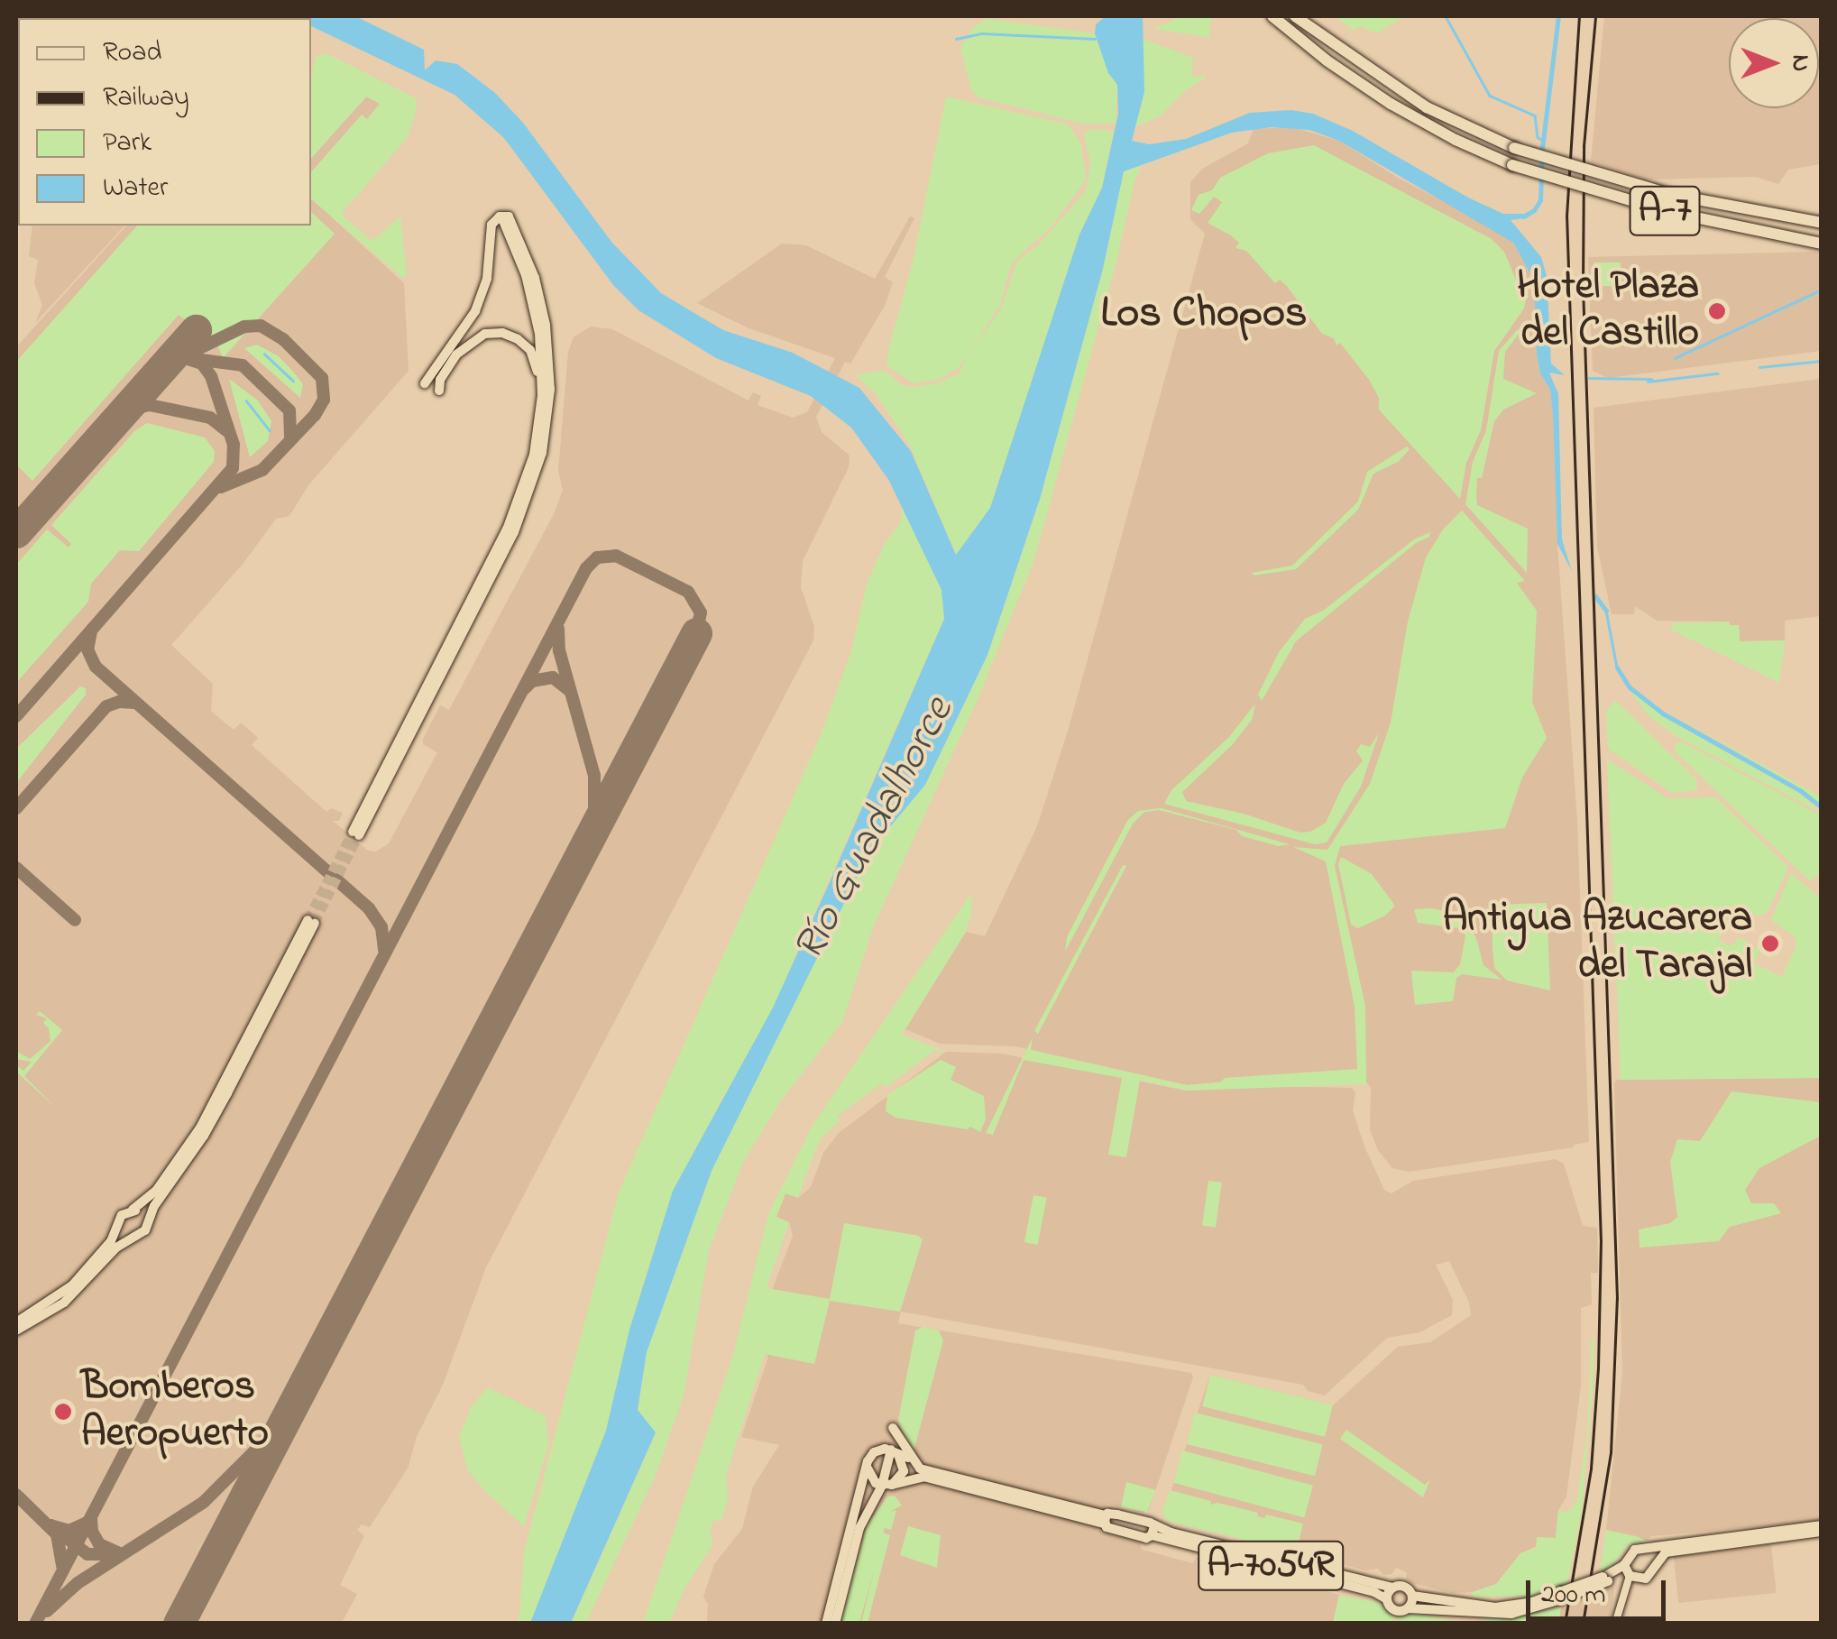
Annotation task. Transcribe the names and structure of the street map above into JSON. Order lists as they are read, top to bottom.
{
  "streets": {
    "highway": ["A-7"],
    "main road": ["A-7054R"]
  },
  "districts": ["Los Chopos"],
  "water": ["Río Guadalhorce"],
  "places": ["Hotel Plaza del Castillo", "Antigua Azucarera del Tarajal", "Bomberos Aeropuerto"],
  "legend": [
    "Road",
    "Railway",
    "Park",
    "Water"
  ],
  "scale_bar": "200 m",
  "north": "right"
}
